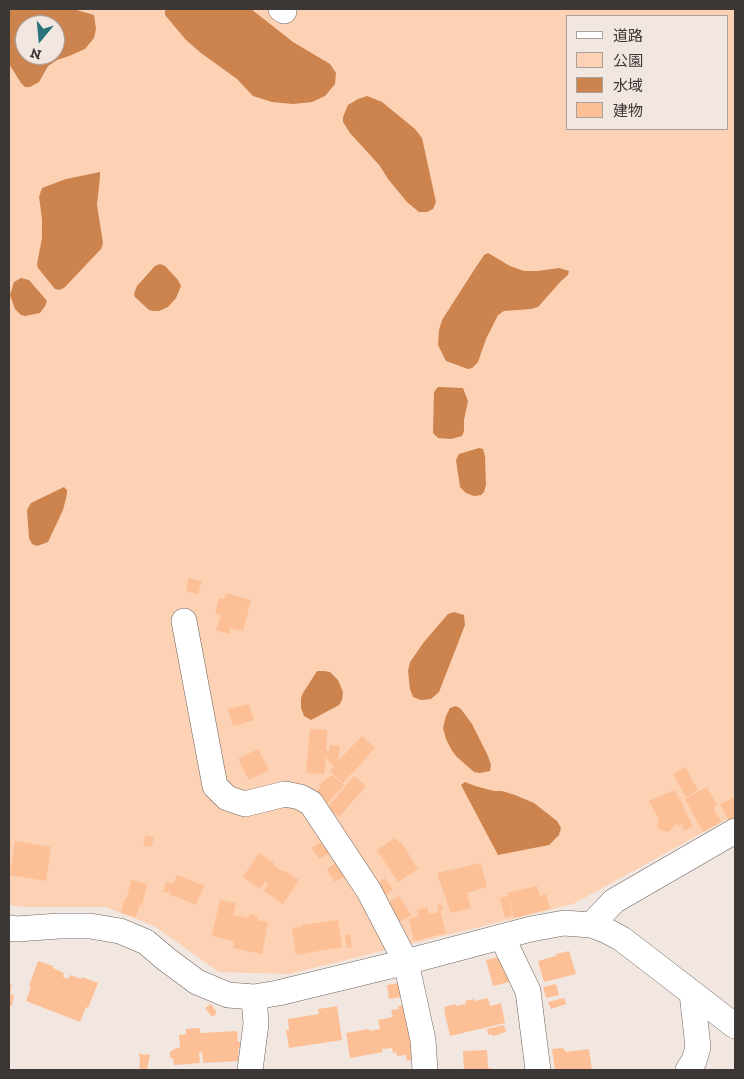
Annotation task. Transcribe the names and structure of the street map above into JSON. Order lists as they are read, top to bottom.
{
  "legend": [
    "道路",
    "公園",
    "水域",
    "建物"
  ],
  "north": "bottom"
}
